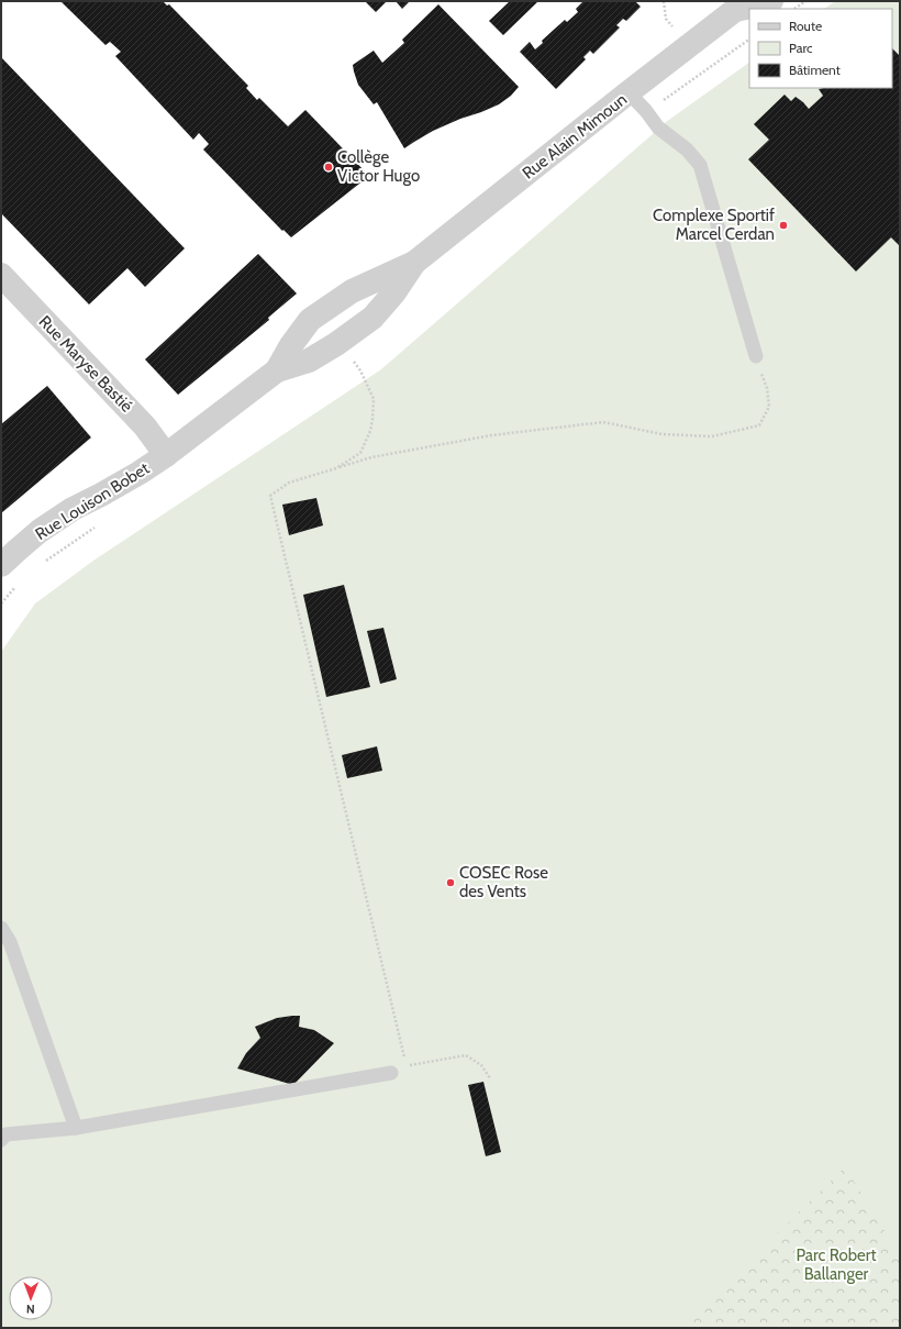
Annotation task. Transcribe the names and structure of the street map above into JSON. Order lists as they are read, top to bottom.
{
  "streets": {
    "street": ["Rue Alain Mimoun", "Rue Maryse Bastié", "Rue Louison Bobet"]
  },
  "crossings": [
    ["Rue Alain Mimoun", "Rue Maryse Bastié"],
    ["Rue Alain Mimoun", "Rue Louison Bobet"],
    ["Rue Maryse Bastié", "Rue Louison Bobet"]
  ],
  "parks": ["Parc Robert Ballanger"],
  "places": ["Collège Victor Hugo", "Complexe Sportif Marcel Cerdan", "COSEC Rose des Vents"],
  "legend": ["Route", "Parc", "Bâtiment"],
  "north": "bottom"
}
